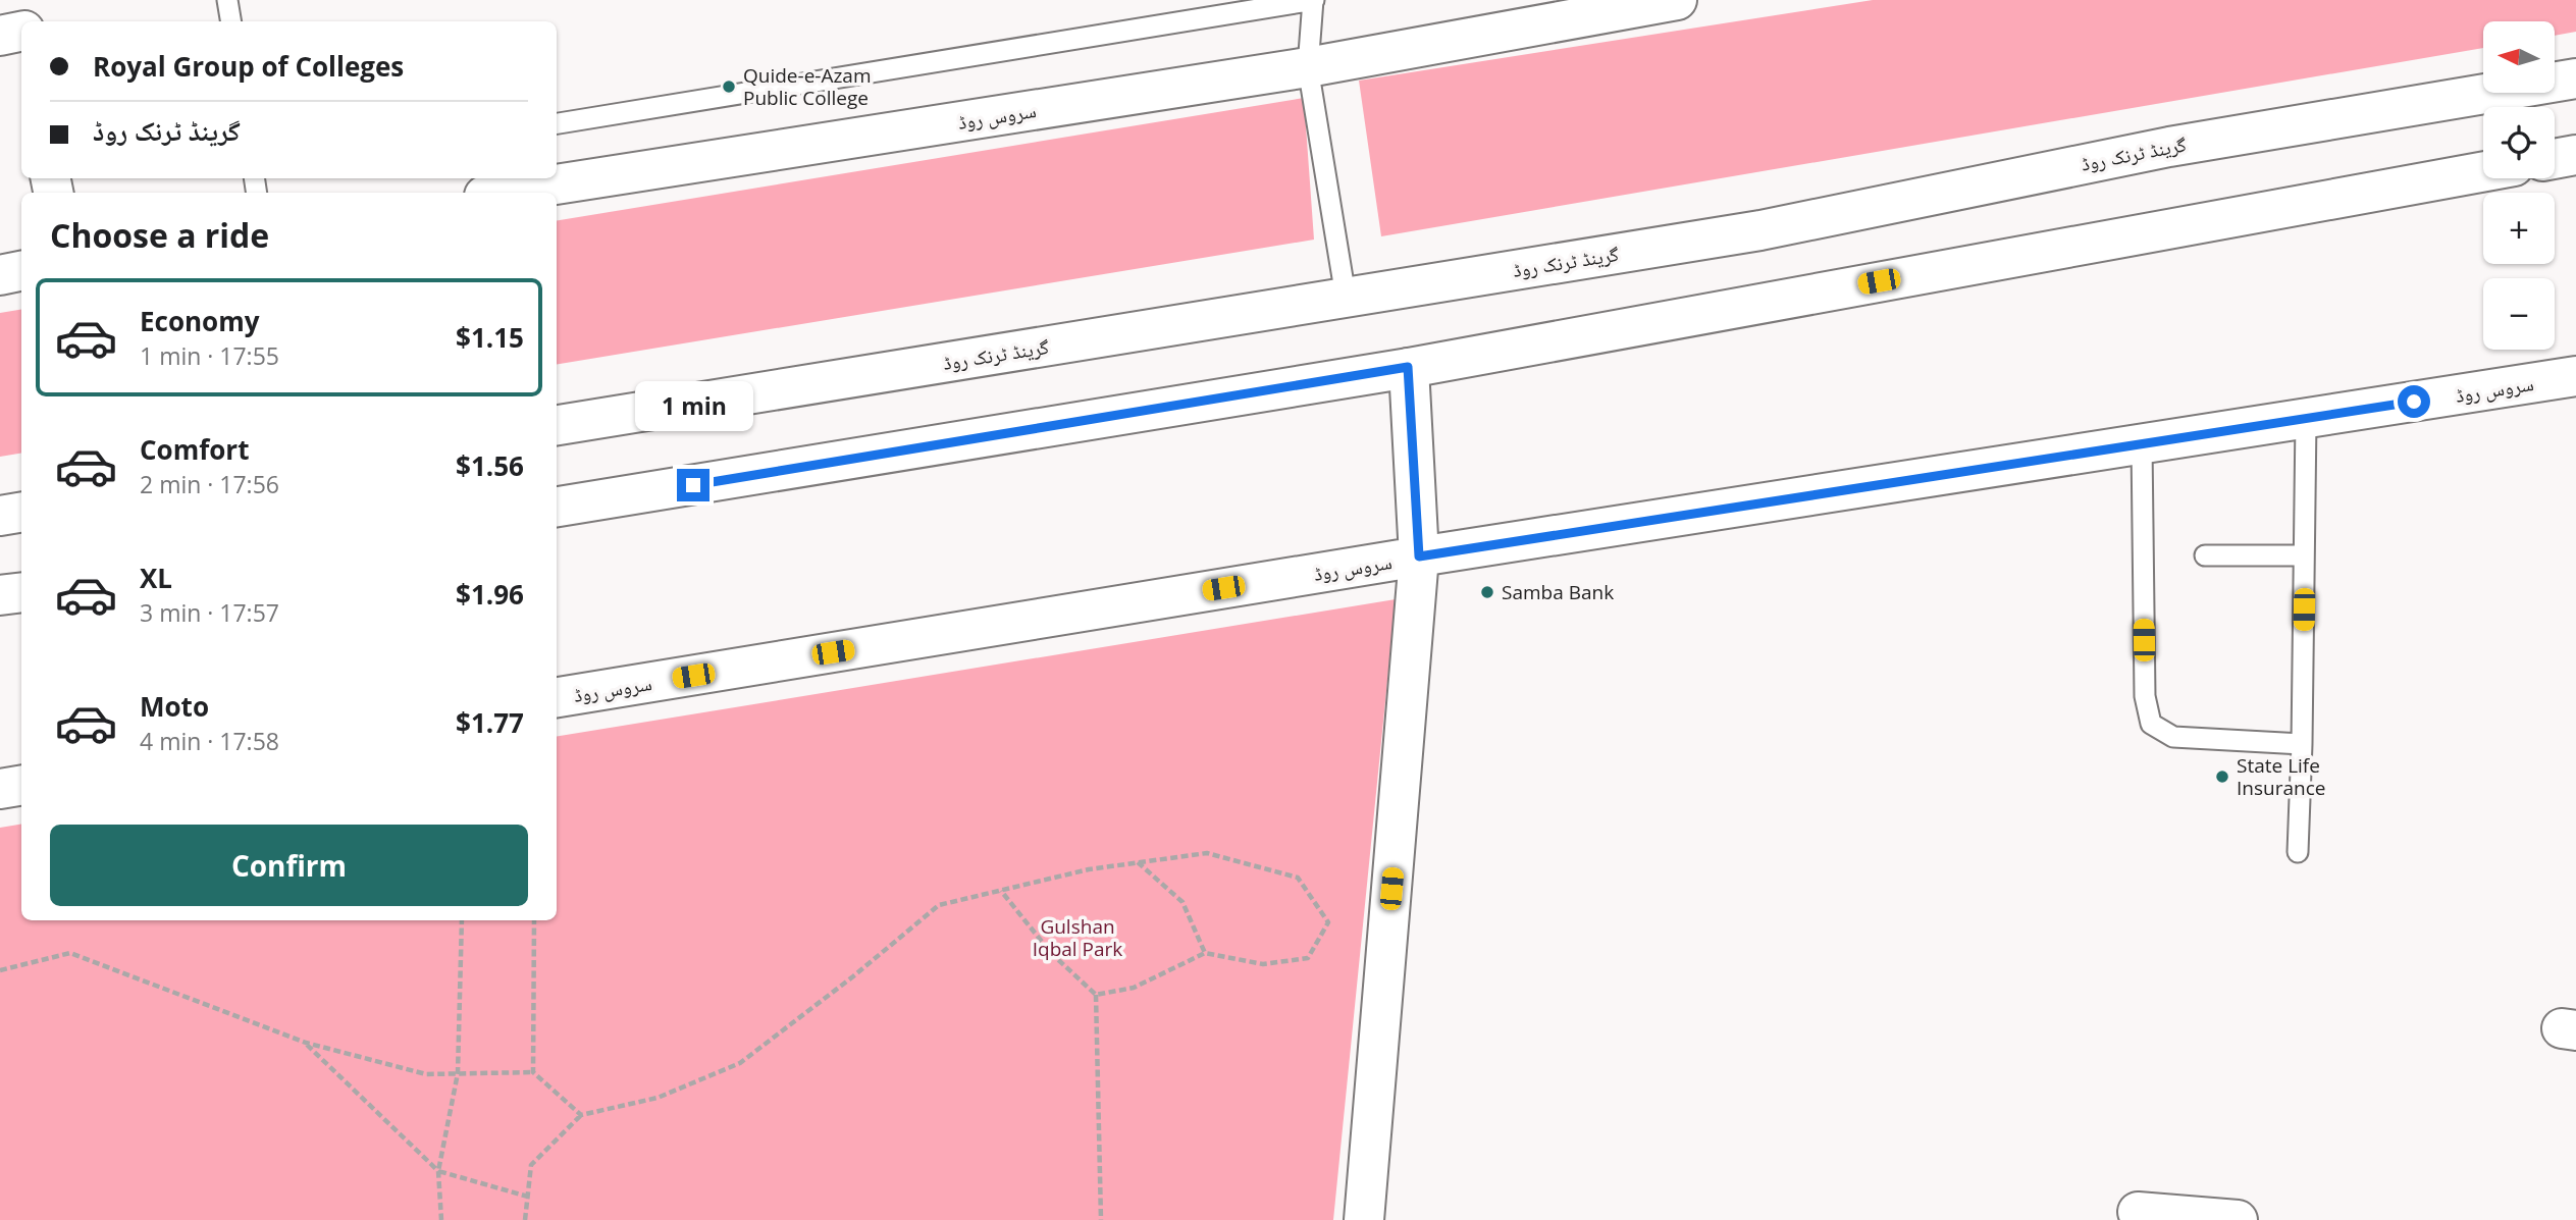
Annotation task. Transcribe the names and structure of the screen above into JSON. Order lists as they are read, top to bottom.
{
  "streets": {
    "main road": ["سروس روڈ", "گرینڈ ٹرنک روڈ"]
  },
  "parks": ["Gulshan Iqbal Park"],
  "places": ["Quide-e-Azam Public College", "Samba Bank", "State Life Insurance"],
  "north": "left",
  "page": {
    "map_buttons": ["+", "−"],
    "banner": ["Royal Group of Colleges", "گرینڈ ٹرنک روڈ"],
    "heading": "Choose a ride",
    "list": [
      {
        "name": "Economy",
        "note": "1 min · 17:55",
        "value": "$1.15"
      },
      {
        "name": "Comfort",
        "note": "2 min · 17:56",
        "value": "$1.56"
      },
      {
        "name": "XL",
        "note": "3 min · 17:57",
        "value": "$1.96"
      },
      {
        "name": "Moto",
        "note": "4 min · 17:58",
        "value": "$1.77"
      }
    ],
    "bubble": "1 min",
    "buttons": "Confirm"
  }
}
